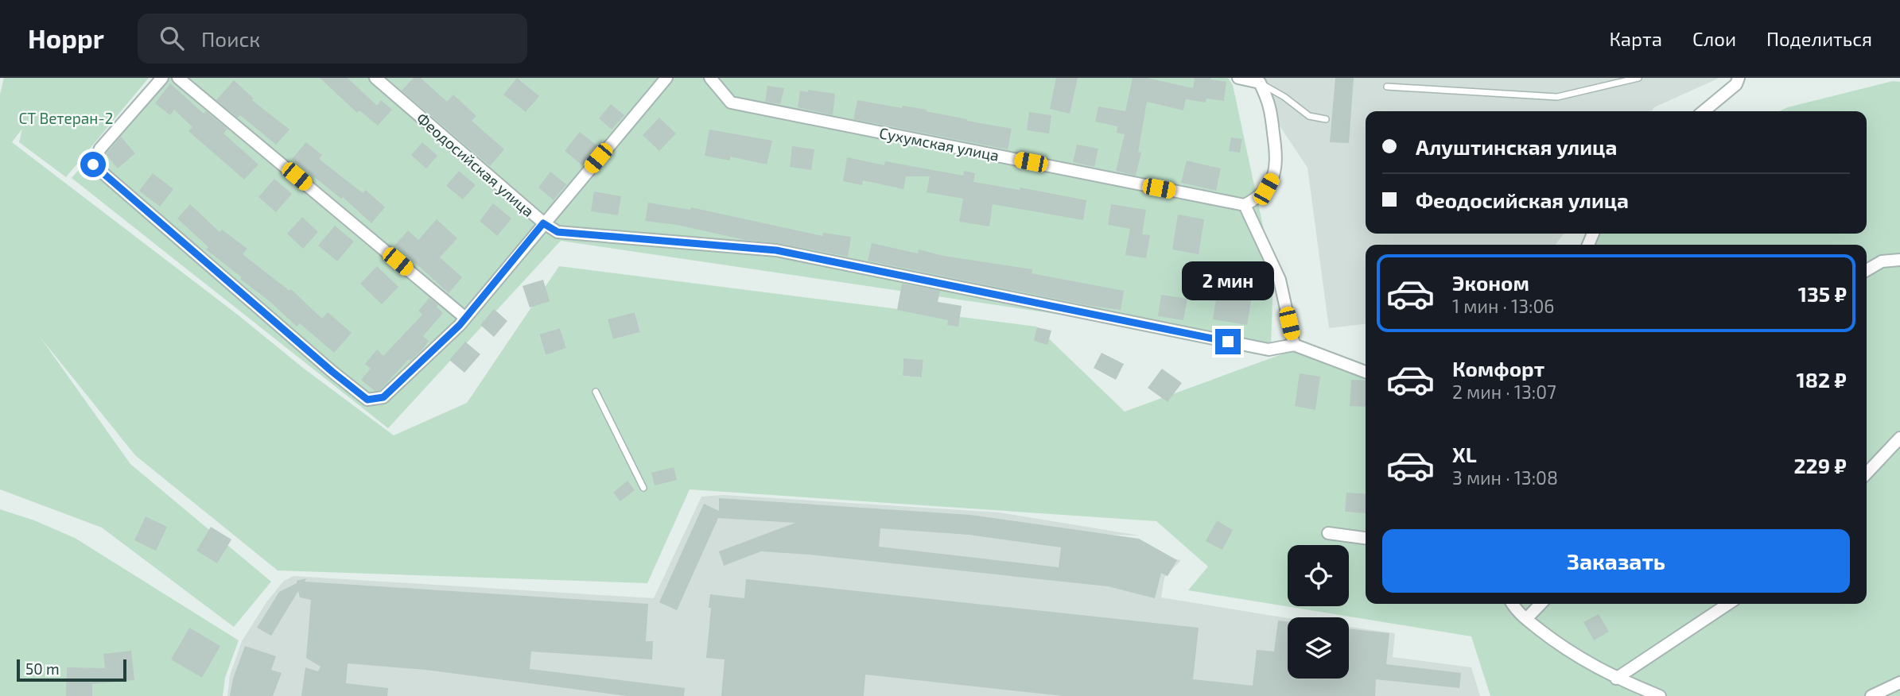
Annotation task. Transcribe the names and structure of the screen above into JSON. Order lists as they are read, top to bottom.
{
  "streets": {
    "street": ["Сухумская улица", "Феодосийская улица"]
  },
  "parks": ["СТ Ветеран-2"],
  "scale_bar": "50 m",
  "page": {
    "header": "Hoppr",
    "search": "Поиск",
    "nav": ["Карта", "Слои", "Поделиться"],
    "banner": ["Алуштинская улица", "Феодосийская улица"],
    "list": [
      {
        "name": "Эконом",
        "note": "1 мин · 13:06",
        "value": "135 ₽"
      },
      {
        "name": "Комфорт",
        "note": "2 мин · 13:07",
        "value": "182 ₽"
      },
      {
        "name": "XL",
        "note": "3 мин · 13:08",
        "value": "229 ₽"
      }
    ],
    "bubble": "2 мин",
    "buttons": "Заказать",
    "scale": "50 m"
  }
}
